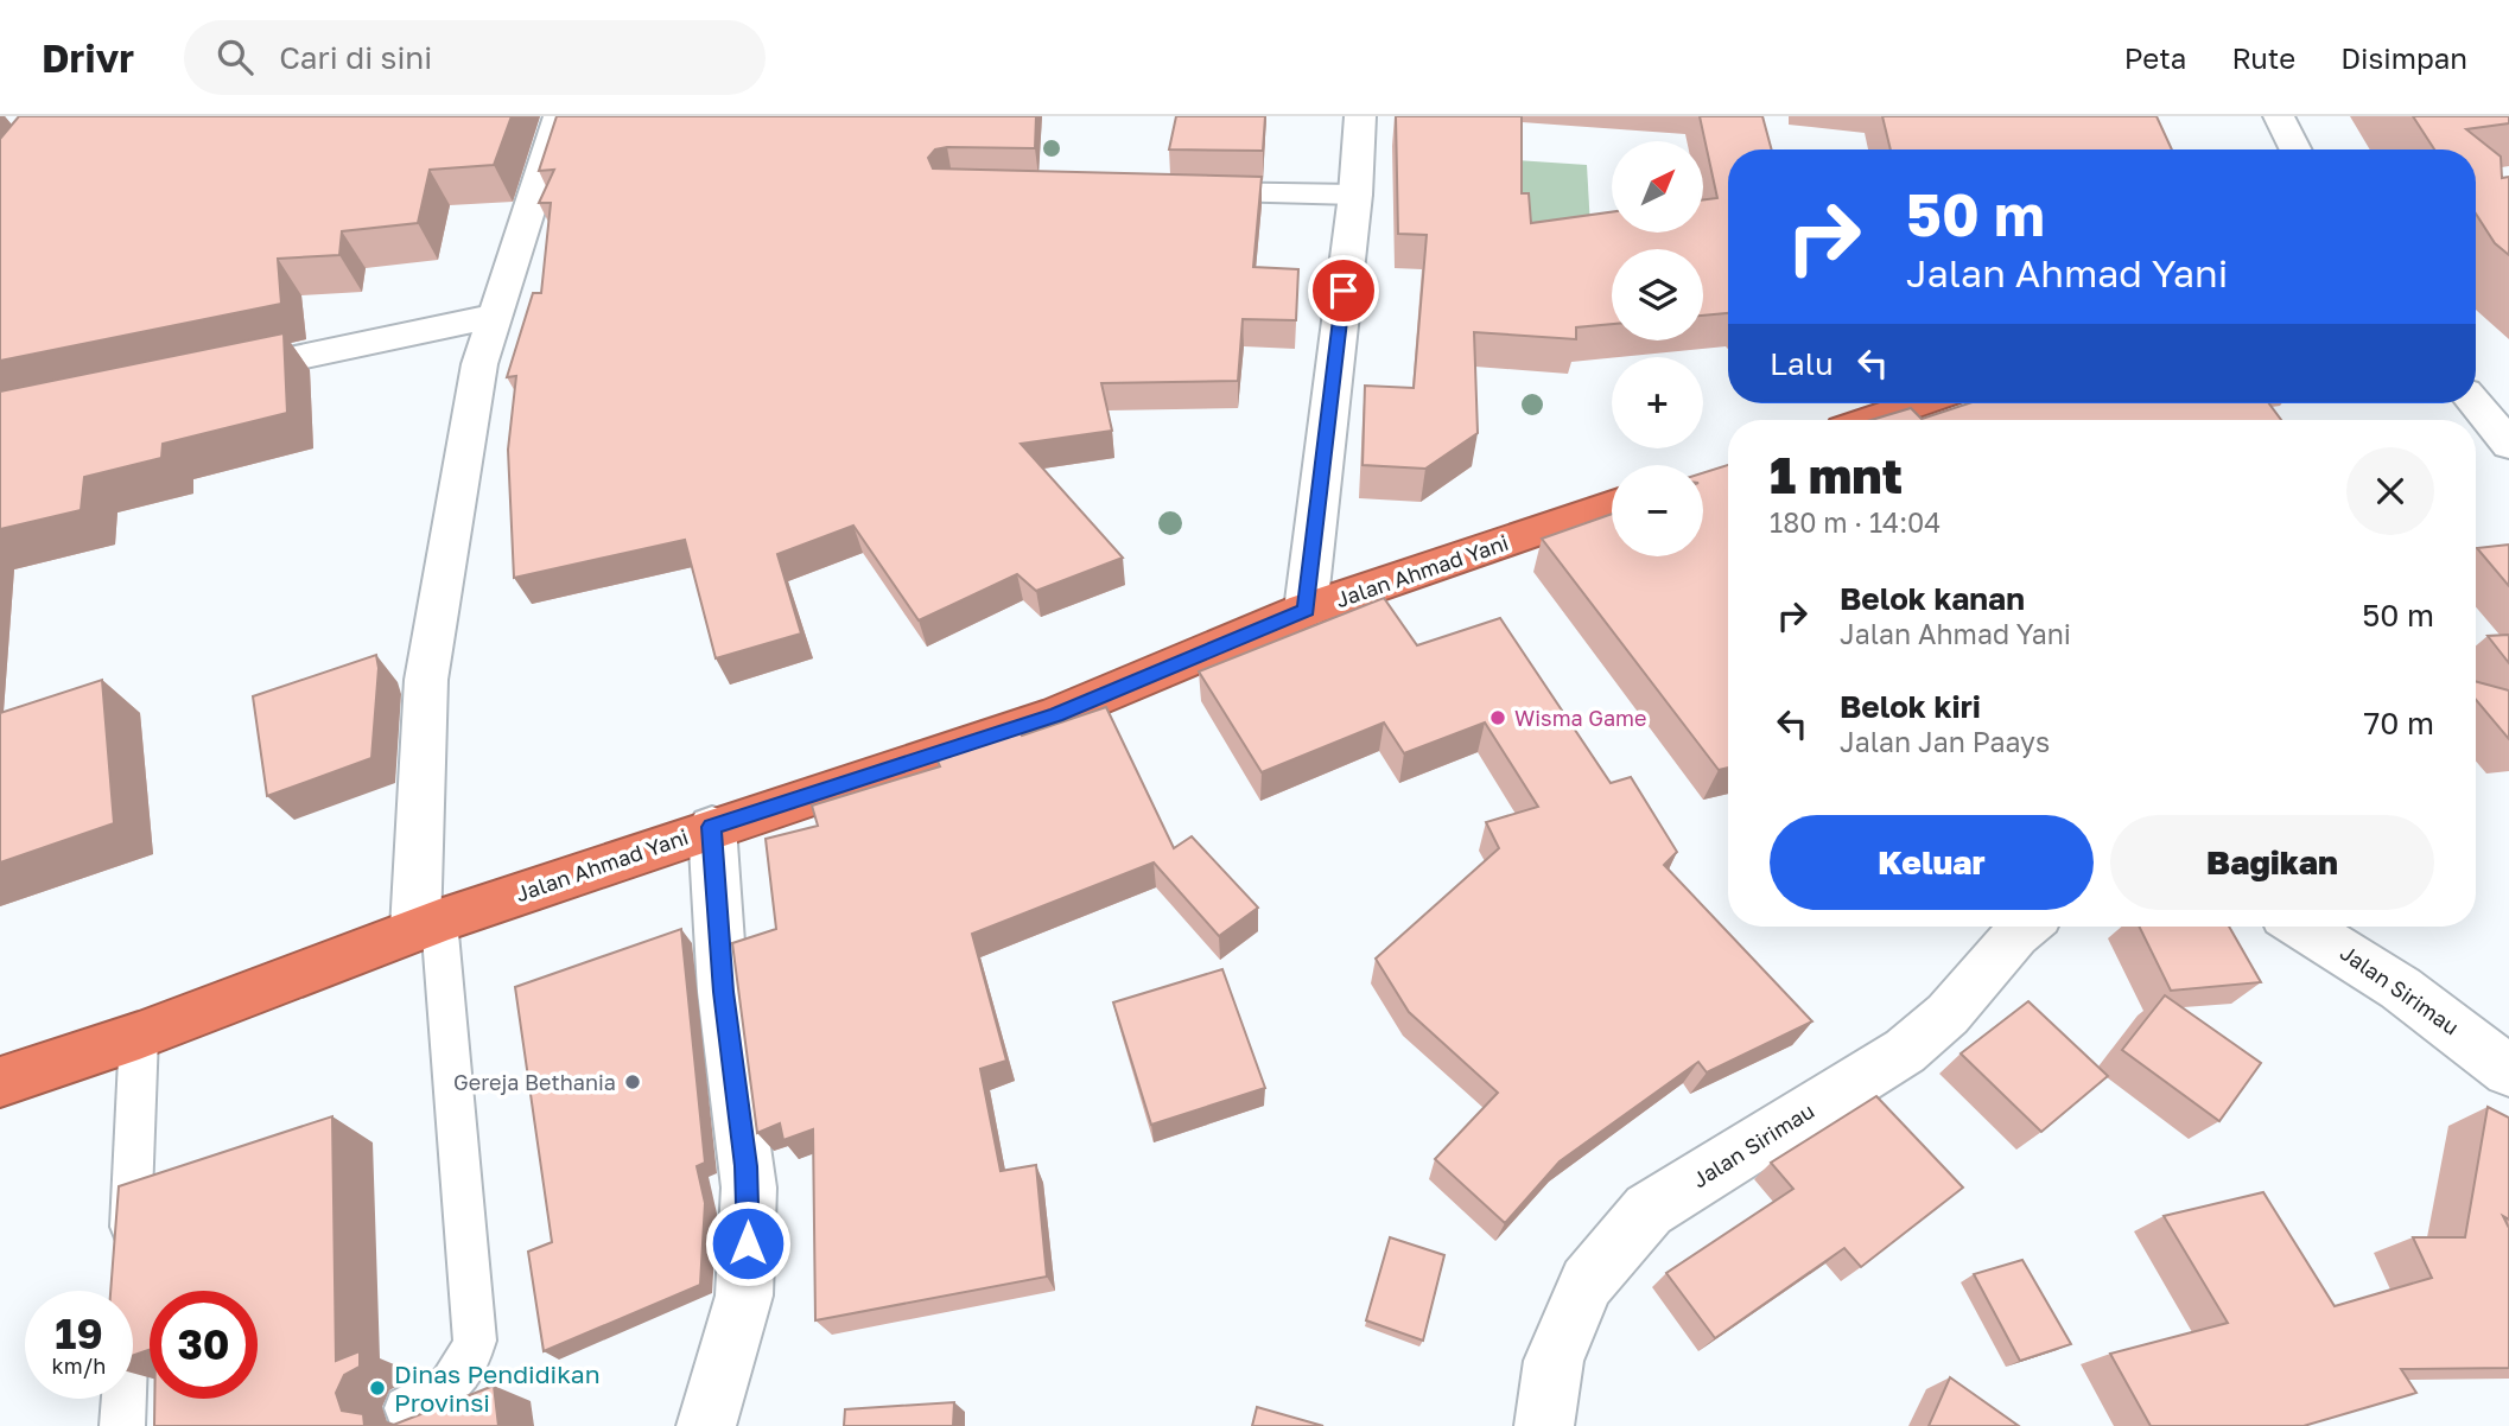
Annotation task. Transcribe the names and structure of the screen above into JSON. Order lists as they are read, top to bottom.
{
  "streets": {
    "highway": ["Jalan Ahmad Yani"],
    "street": ["Jalan Sirimau"]
  },
  "places": ["Wisma Game", "Gereja Bethania", "Dinas Pendidikan Provinsi"],
  "north": "top right",
  "page": {
    "header": "Drivr",
    "search": "Cari di sini",
    "nav": ["Peta", "Rute", "Disimpan"],
    "map_buttons": ["+", "−"],
    "turn": ["50 m", "Jalan Ahmad Yani"],
    "then": "Lalu",
    "heading": ["1 mnt", "180 m · 14:04"],
    "list": [
      {
        "name": "Belok kanan",
        "note": "Jalan Ahmad Yani",
        "value": "50 m"
      },
      {
        "name": "Belok kiri",
        "note": "Jalan Jan Paays",
        "value": "70 m"
      }
    ],
    "buttons": ["Keluar", "Bagikan"],
    "speed": "19 km/h",
    "limit": "30"
  }
}
